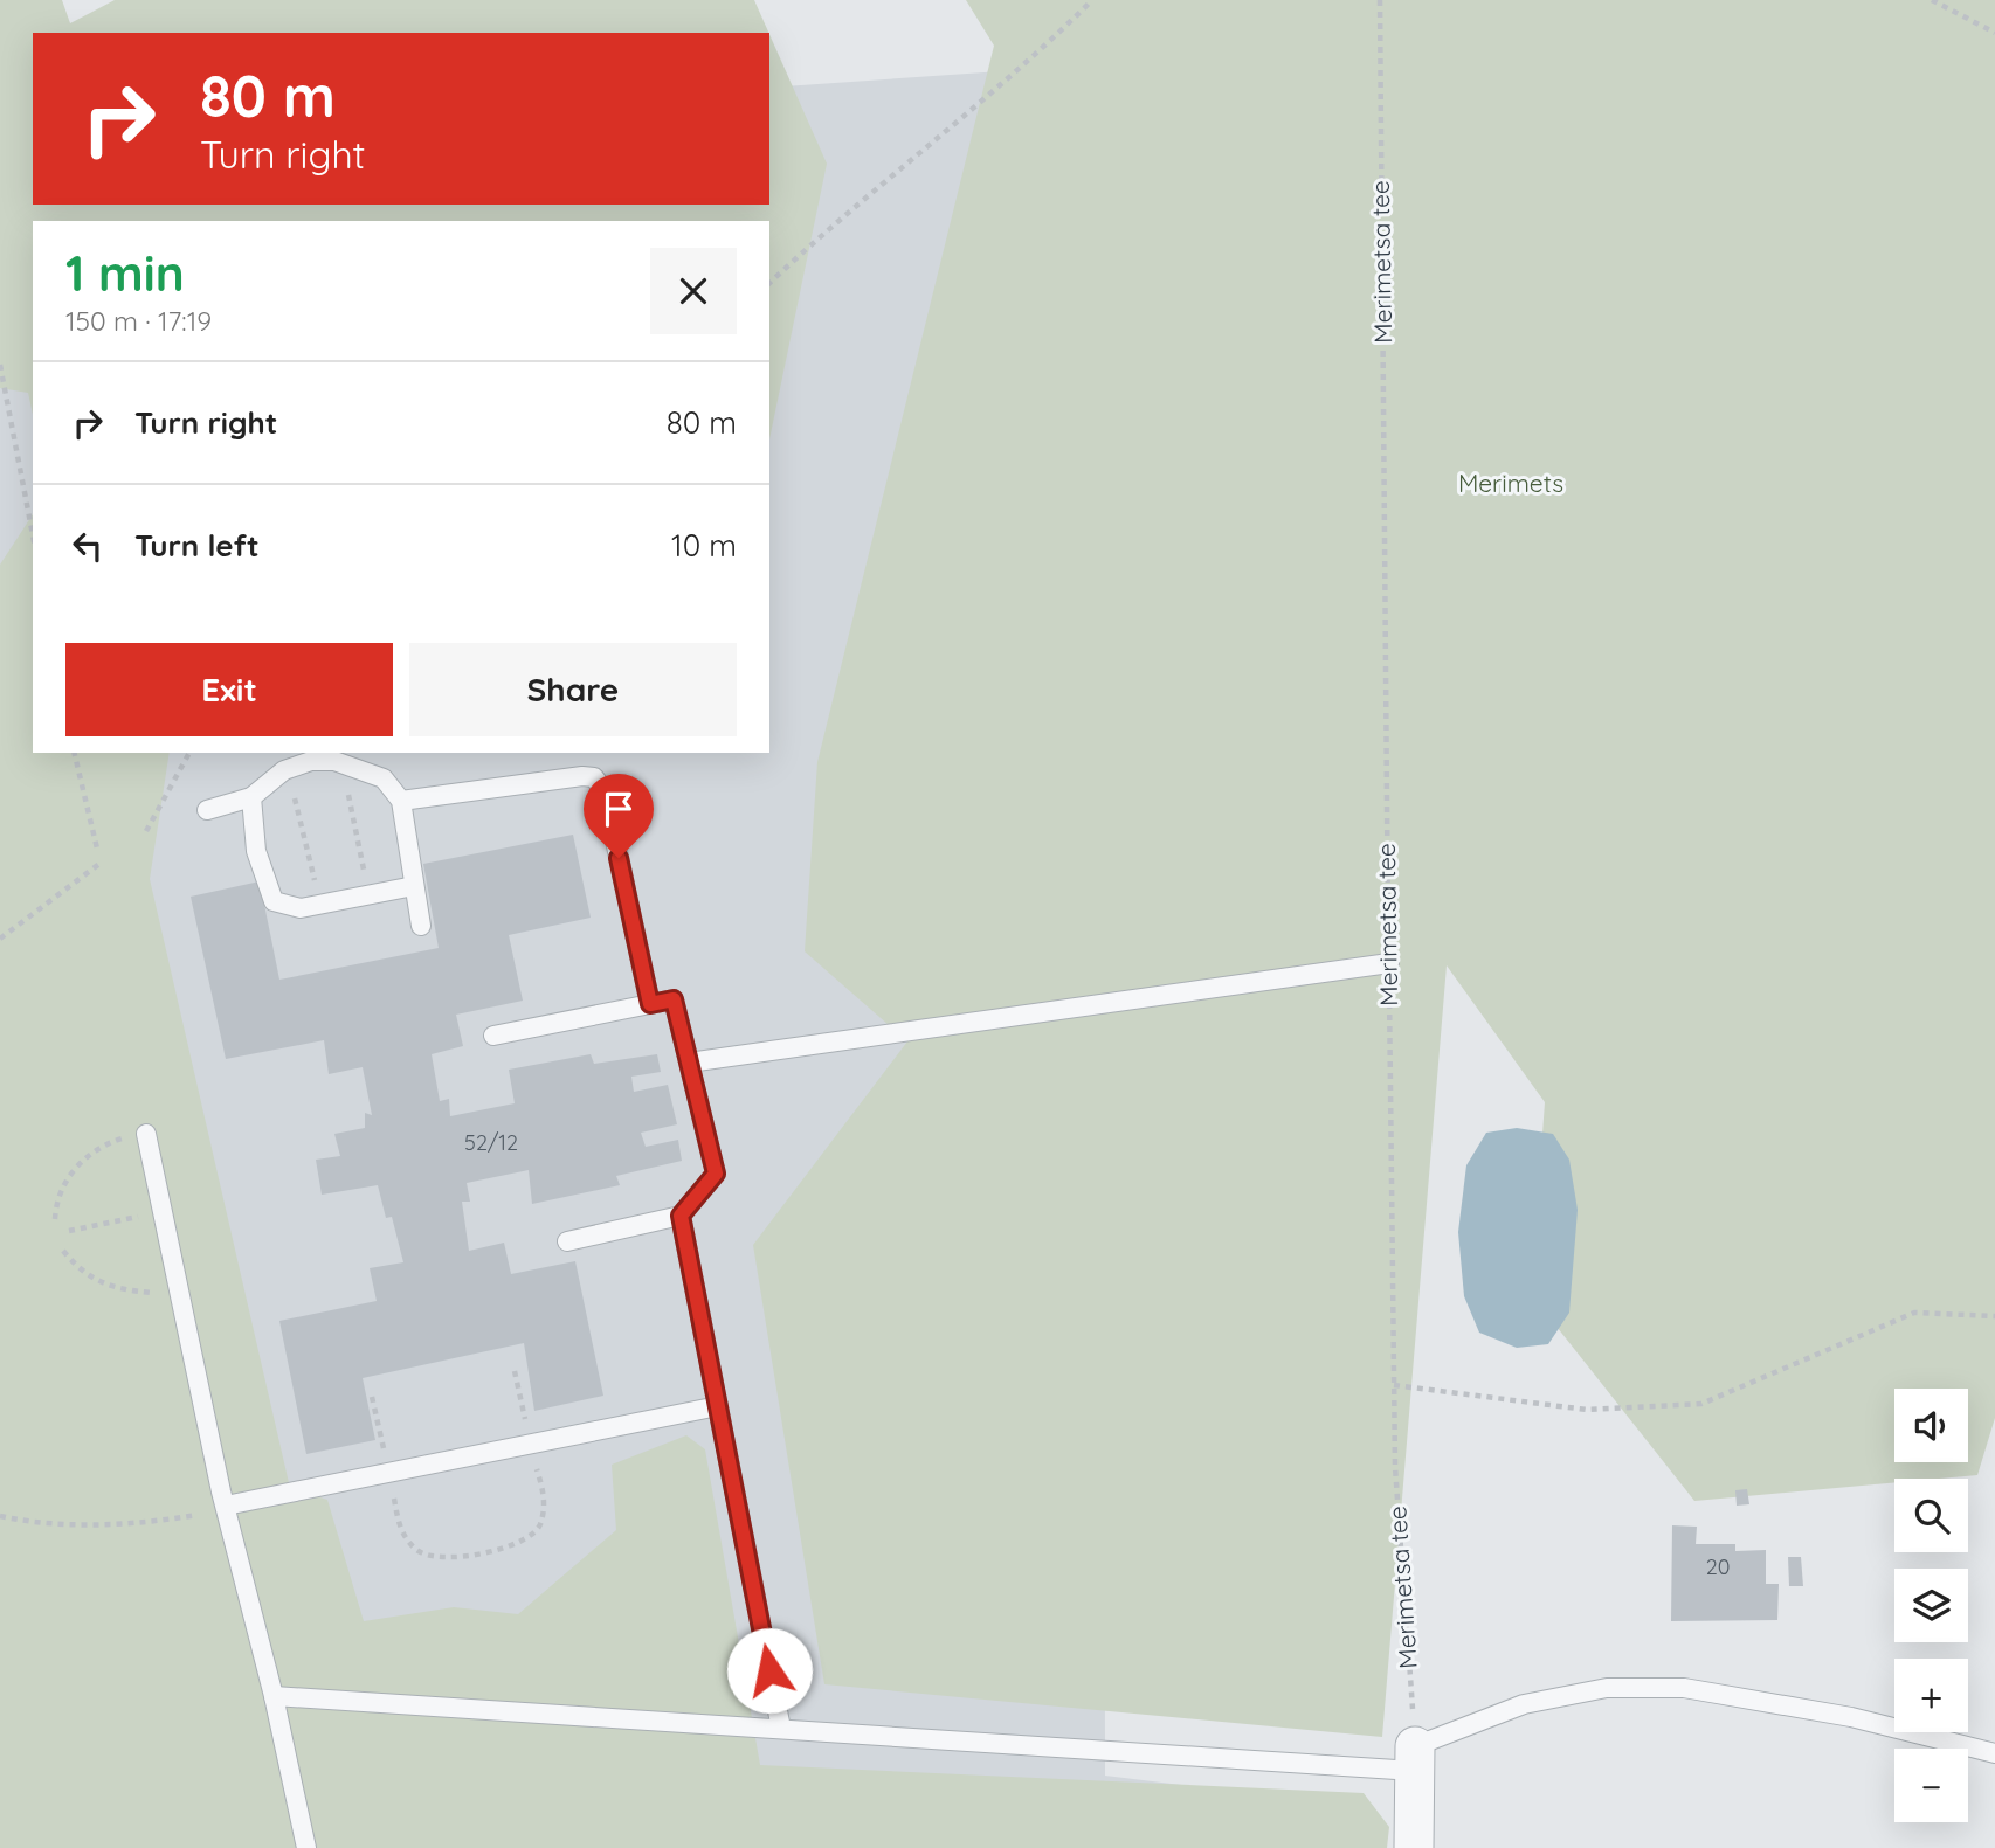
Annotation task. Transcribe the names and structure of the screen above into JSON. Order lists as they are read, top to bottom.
{
  "streets": {
    "path": ["Merimetsa tee"]
  },
  "parks": ["Merimets"],
  "house_numbers": ["52/12", "20"],
  "page": {
    "turn": ["80 m", "Turn right"],
    "heading": ["1 min", "150 m · 17:19"],
    "list": [
      {
        "name": "Turn right",
        "value": "80 m"
      },
      {
        "name": "Turn left",
        "value": "10 m"
      }
    ],
    "buttons": ["Exit", "Share"],
    "map_buttons": ["+", "−"]
  }
}
